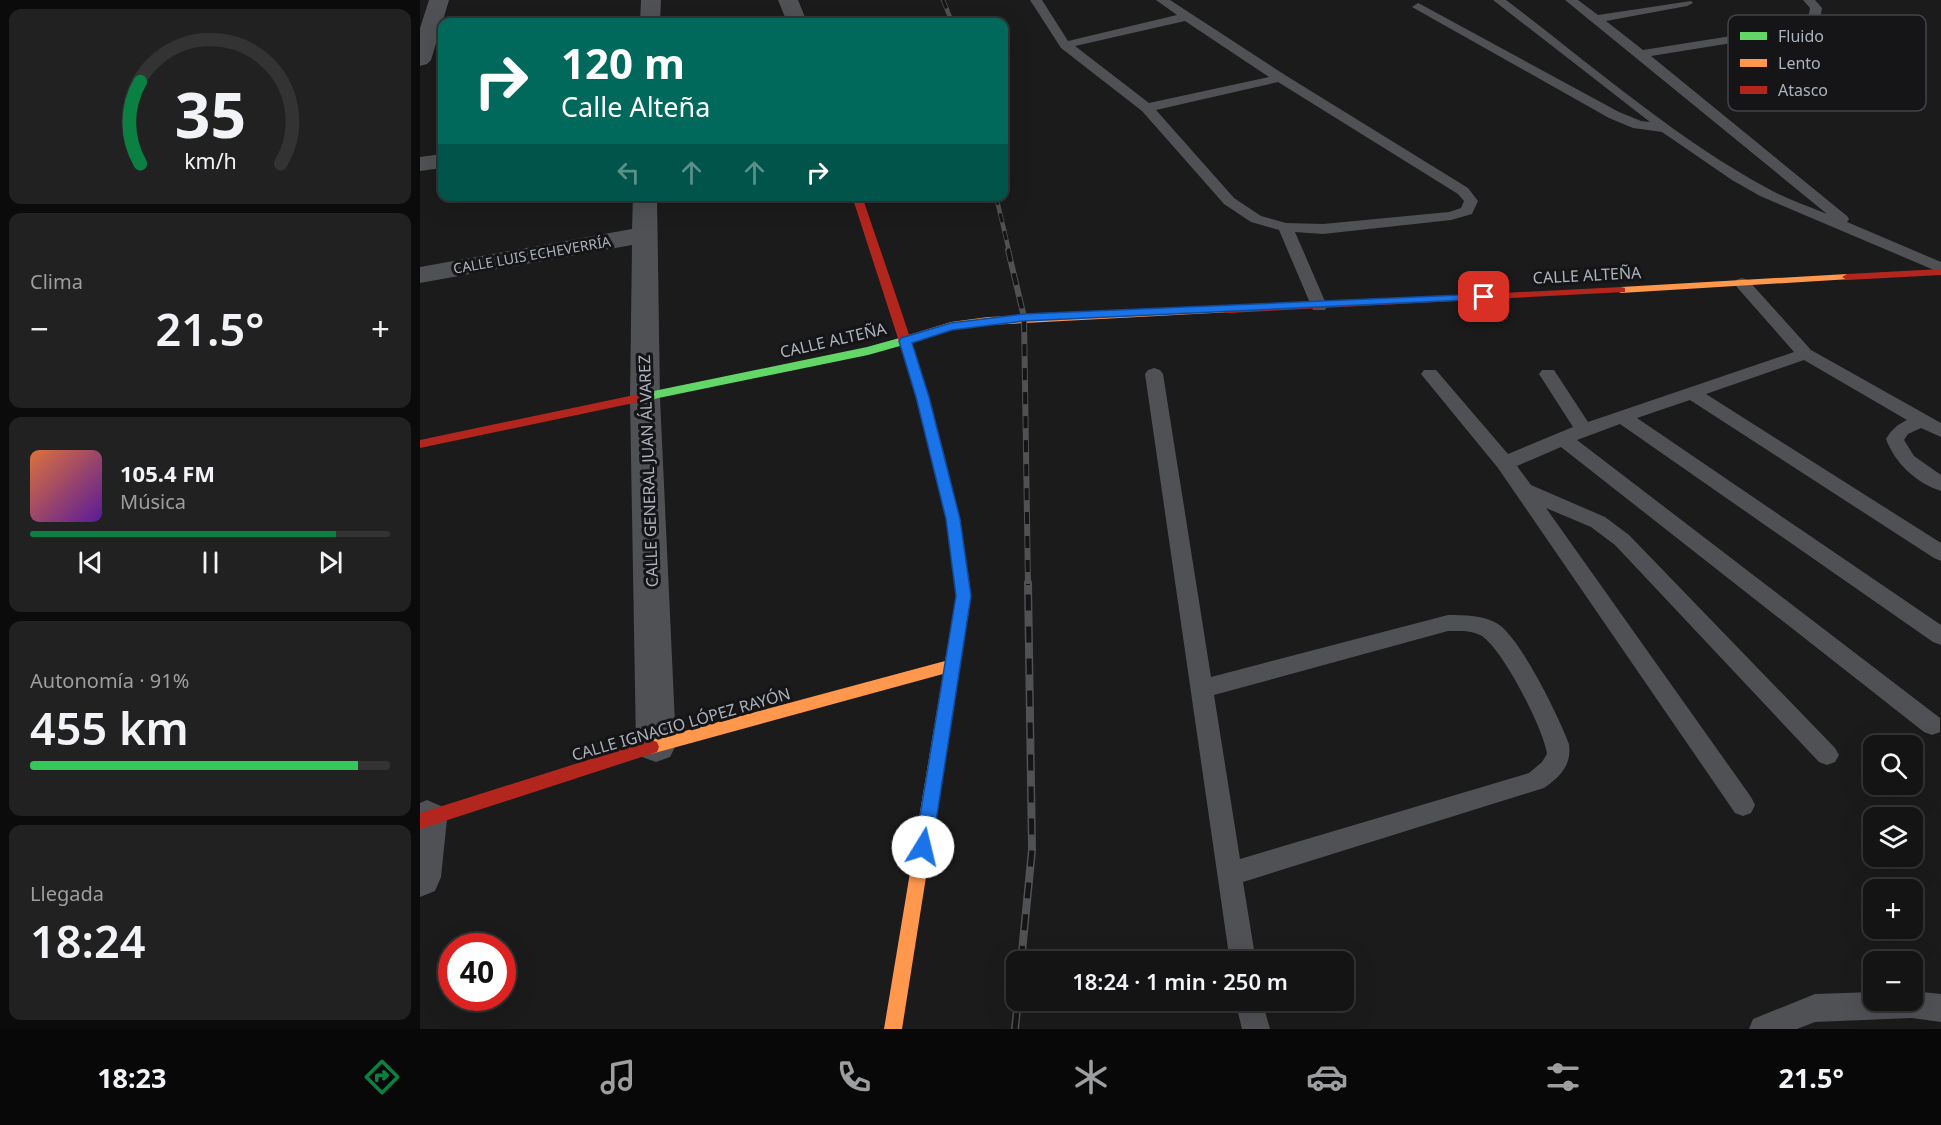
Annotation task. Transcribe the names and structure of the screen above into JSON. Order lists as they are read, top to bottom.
{
  "streets": {
    "street": [
      "CALLE LUIS ECHEVERRÍA",
      "CALLE ALTEÑA",
      "CALLE GENERAL JUAN ÁLVAREZ",
      "CALLE IGNACIO LÓPEZ RAYÓN"
    ]
  },
  "crossings": [
    ["CALLE LUIS ECHEVERRÍA", "CALLE GENERAL JUAN ÁLVAREZ"],
    ["CALLE ALTEÑA", "CALLE GENERAL JUAN ÁLVAREZ"],
    ["CALLE GENERAL JUAN ÁLVAREZ", "CALLE IGNACIO LÓPEZ RAYÓN"]
  ],
  "legend": ["Fluido", "Lento", "Atasco"],
  "page": {
    "turn": ["120 m", "Calle Alteña"],
    "tile": [
      "Clima",
      ["Autonomía · 91%", "455 km"],
      ["Llegada", "18:24"]
    ],
    "heat": ["−", "21.5°", "+"],
    "song": ["105.4 FM", "Música"],
    "map_buttons": ["+", "−"],
    "limit": "40",
    "trip": "18:24 · 1 min · 250 m",
    "tabs": ["18:23", "21.5°"],
    "gauge": ["35", "km/h"]
  }
}
